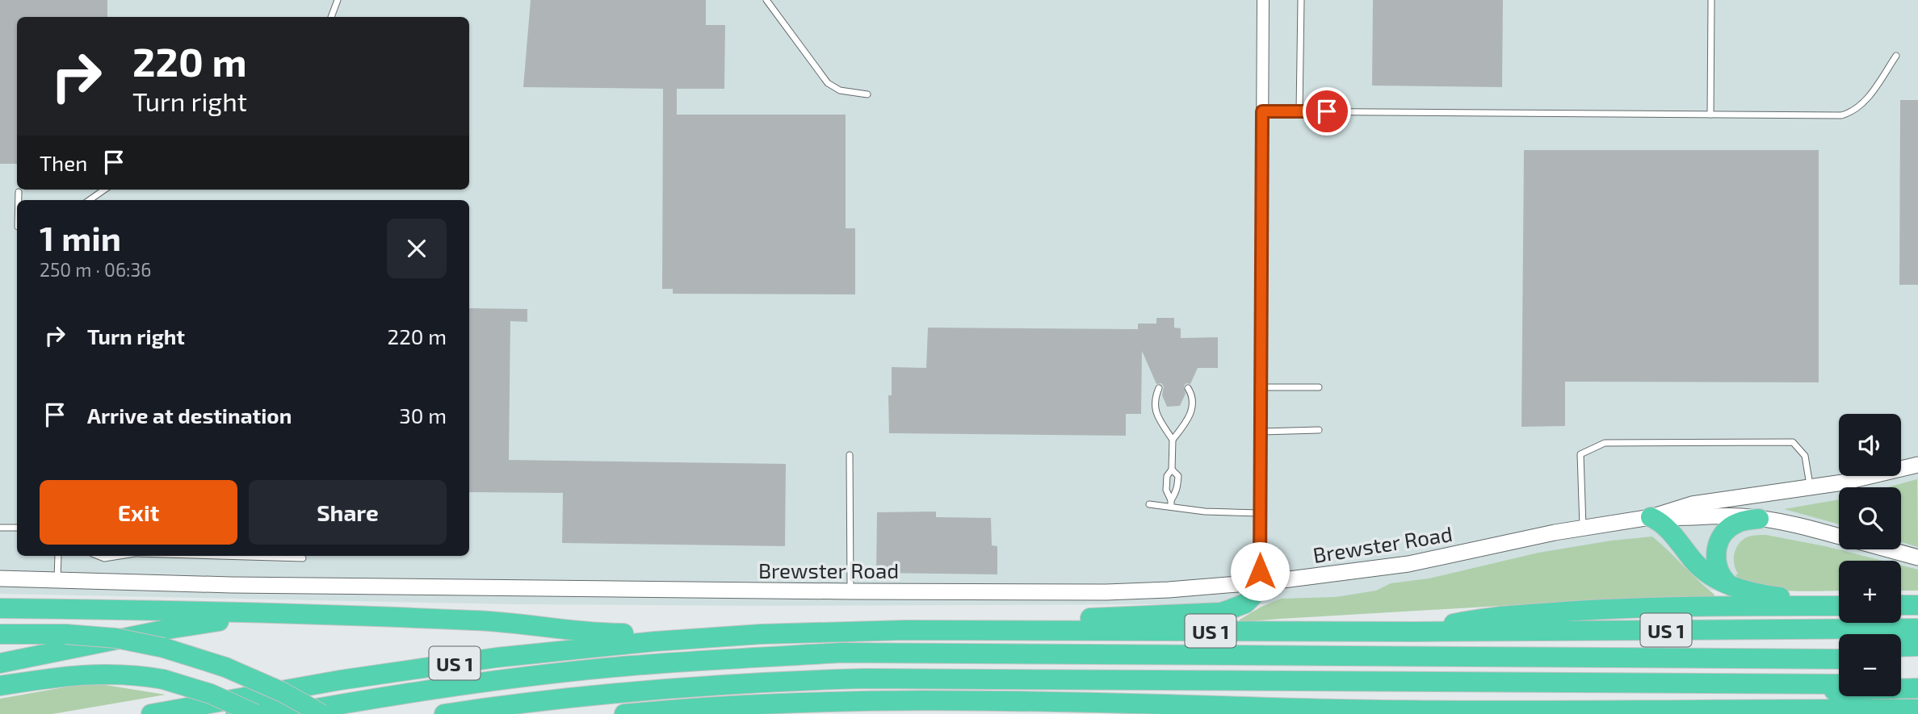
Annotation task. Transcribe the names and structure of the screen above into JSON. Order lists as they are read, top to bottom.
{
  "streets": {
    "highway": ["US 1"],
    "street": ["Brewster Road"]
  },
  "page": {
    "turn": ["220 m", "Turn right"],
    "then": "Then",
    "heading": ["1 min", "250 m · 06:36"],
    "list": [
      {
        "name": "Turn right",
        "value": "220 m"
      },
      {
        "name": "Arrive at destination",
        "value": "30 m"
      }
    ],
    "map_buttons": ["+", "−"],
    "buttons": ["Exit", "Share"]
  }
}
